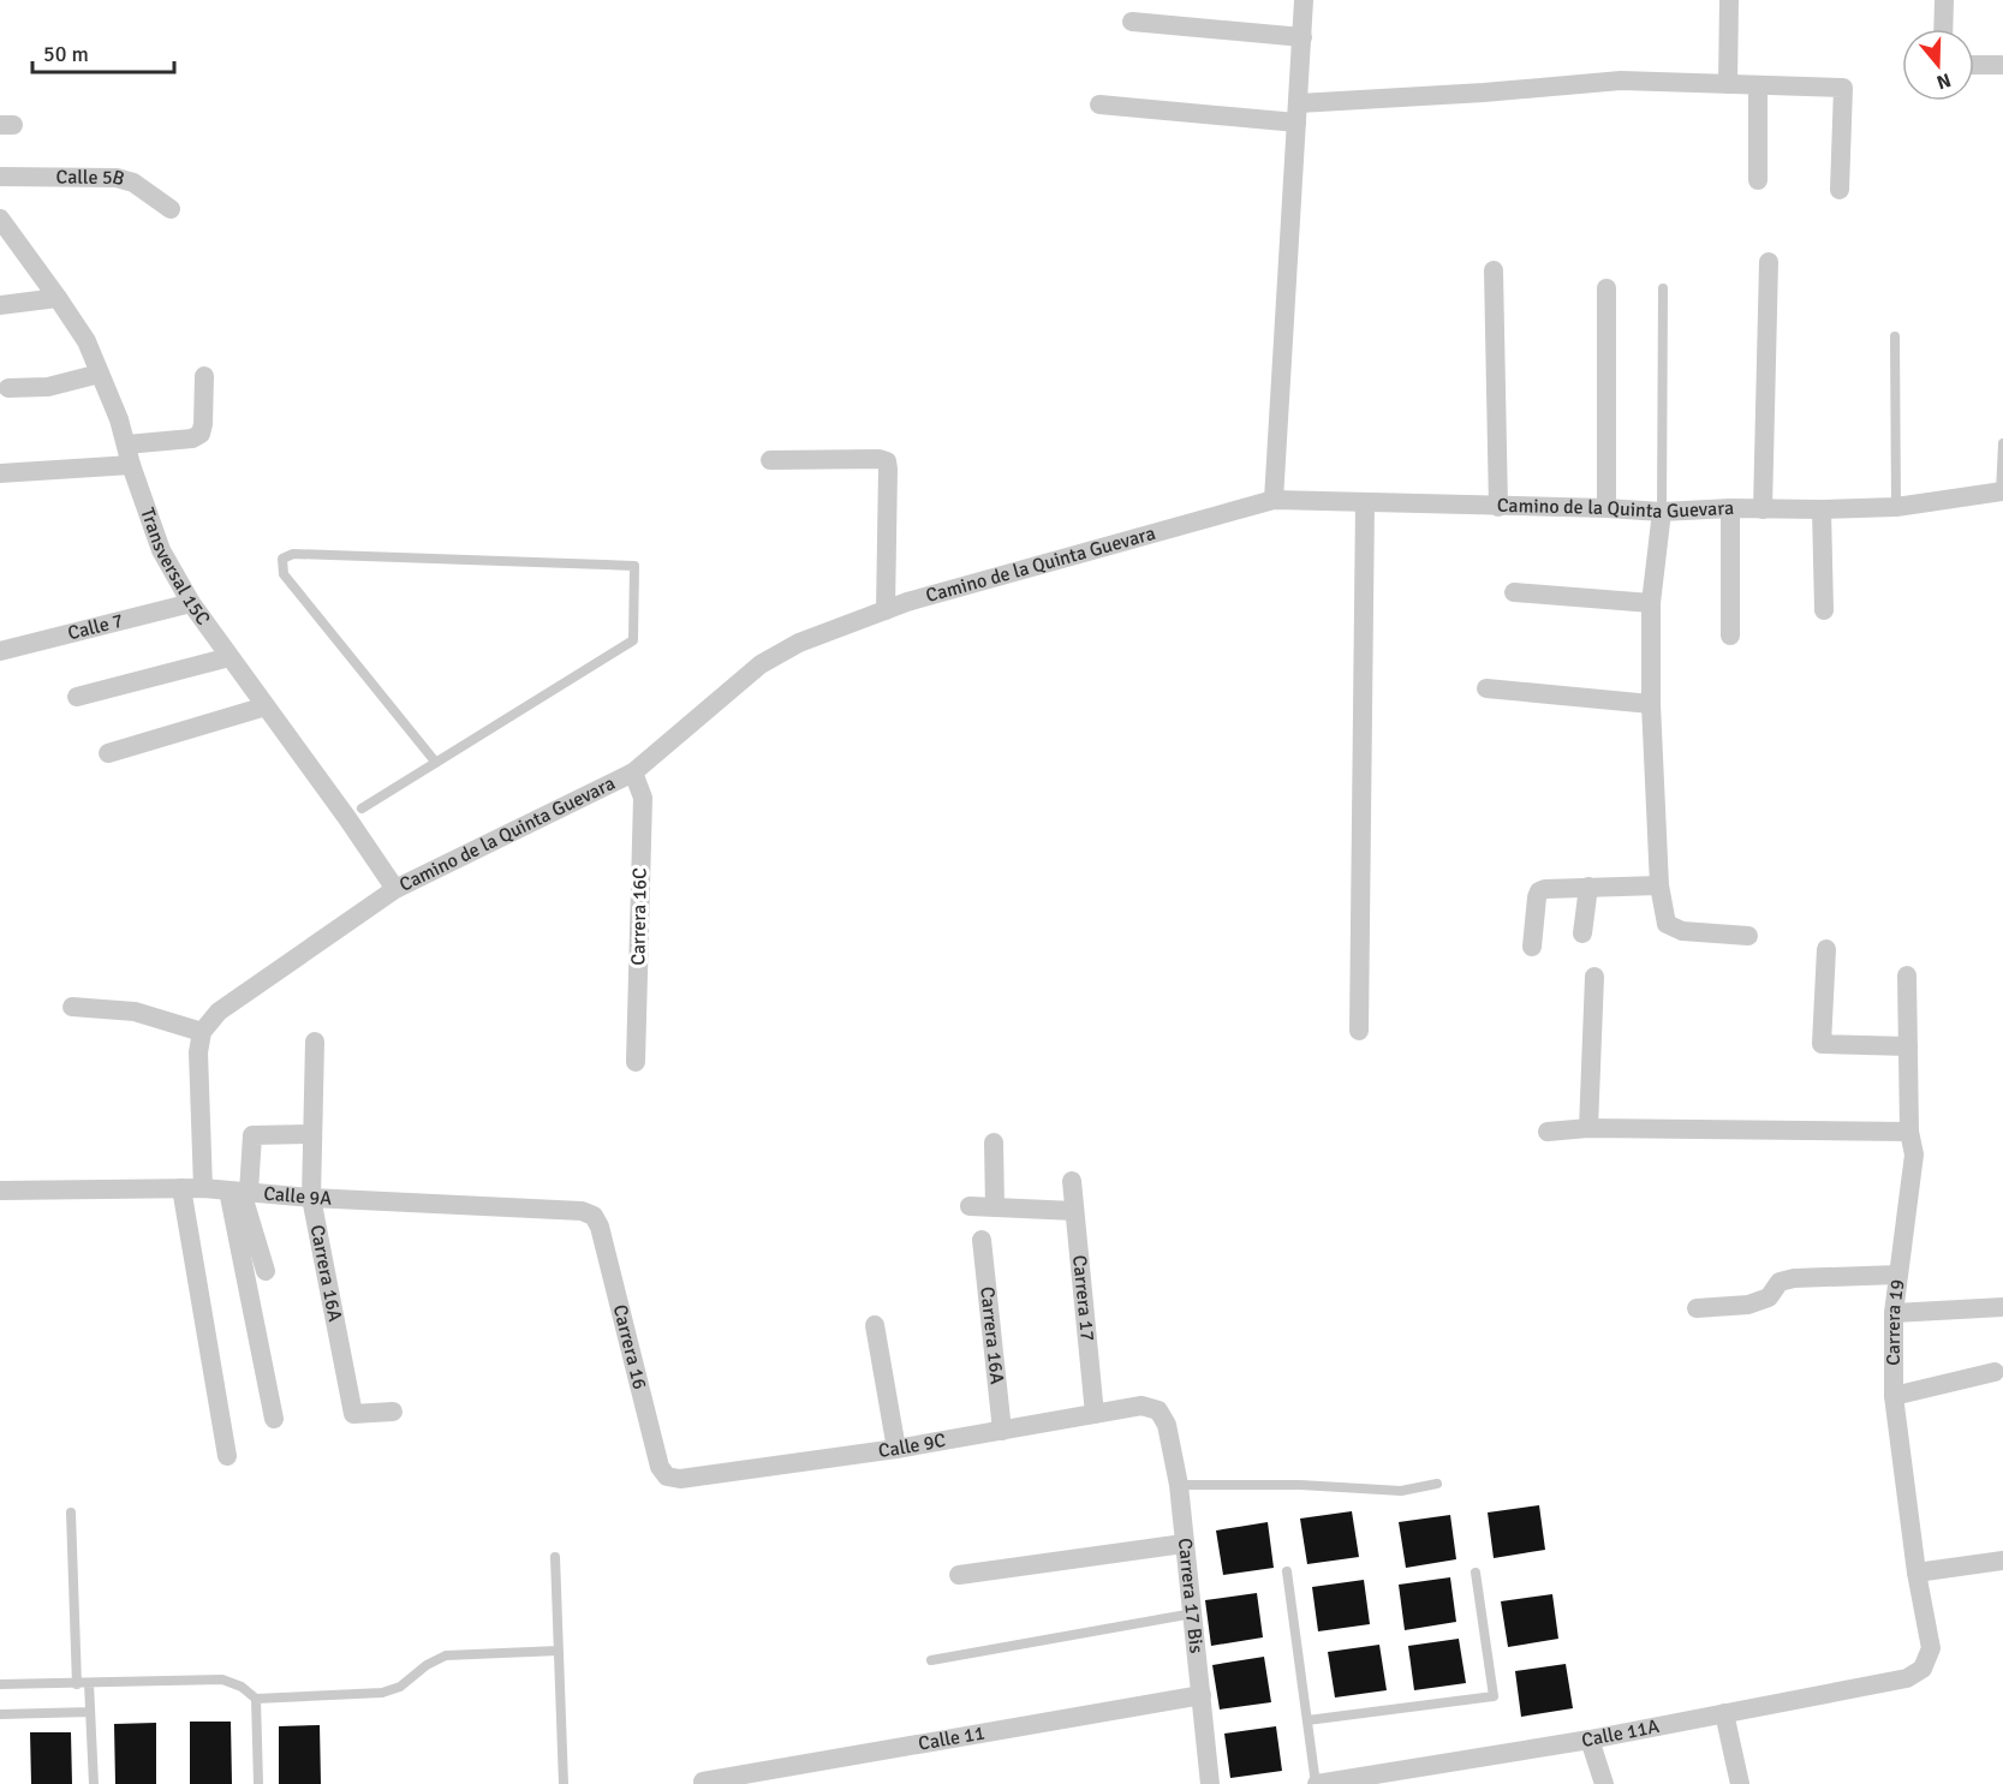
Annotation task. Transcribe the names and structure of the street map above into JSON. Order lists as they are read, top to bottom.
{
  "streets": {
    "street": [
      "Calle 5B",
      "Camino de la Quinta Guevara",
      "Transversal 15C",
      "Calle 7",
      "Carrera 16C",
      "Calle 9A",
      "Carrera 16A",
      "Carrera 17",
      "Carrera 19",
      "Carrera 16",
      "Calle 9C",
      "Carrera 17 Bis",
      "Calle 11A",
      "Calle 11"
    ]
  },
  "crossings": [
    ["Camino de la Quinta Guevara", "Transversal 15C"],
    ["Camino de la Quinta Guevara", "Carrera 16C"],
    ["Transversal 15C", "Calle 7"],
    ["Calle 9A", "Carrera 16A"],
    ["Calle 9A", "Carrera 16"],
    ["Carrera 16A", "Calle 9C"],
    ["Carrera 17", "Calle 9C"],
    ["Carrera 19", "Calle 11A"],
    ["Carrera 16", "Calle 9C"],
    ["Calle 9C", "Carrera 17 Bis"],
    ["Carrera 17 Bis", "Calle 11"]
  ],
  "scale_bar": "50 m",
  "north": "bottom"
}
